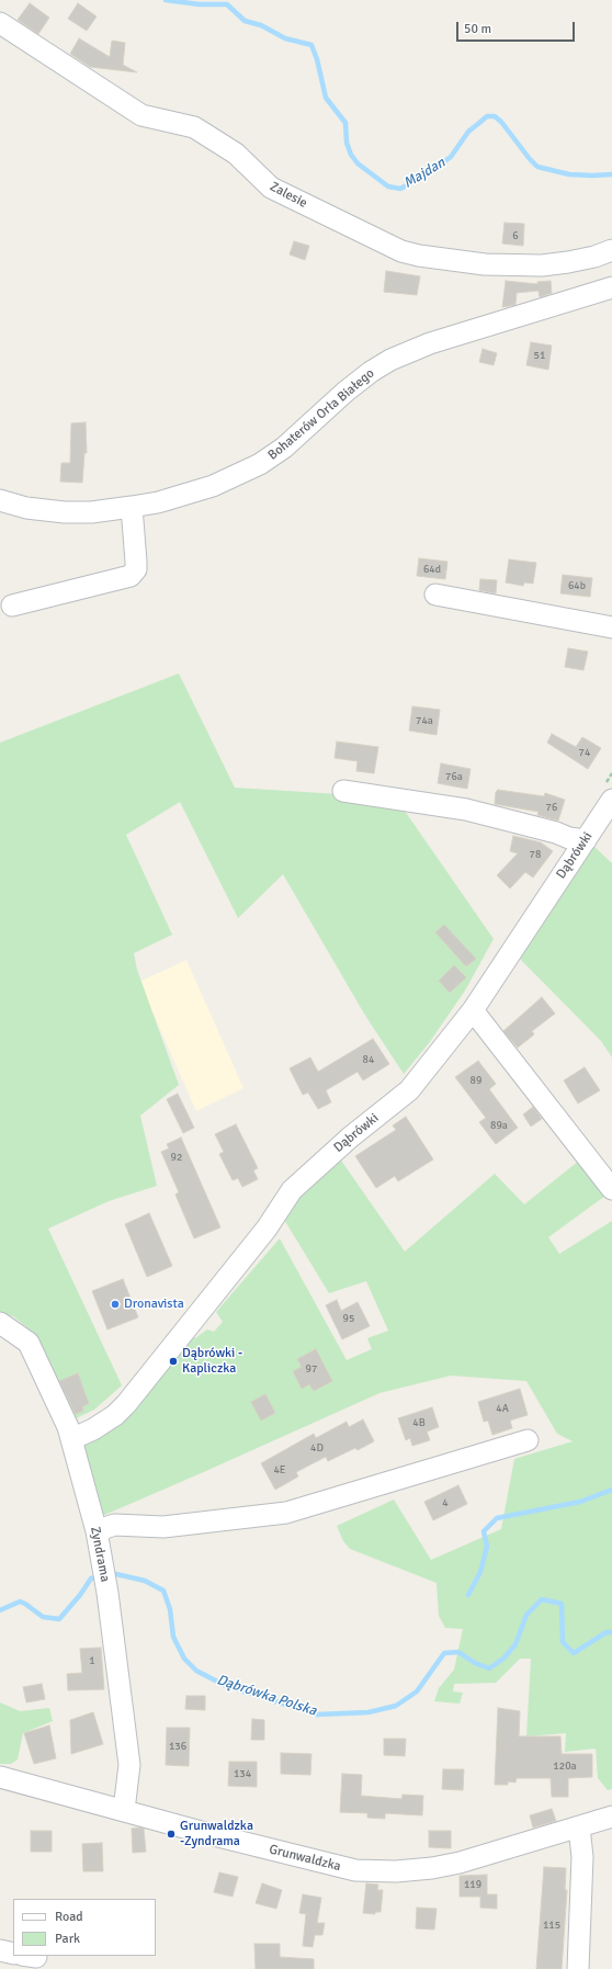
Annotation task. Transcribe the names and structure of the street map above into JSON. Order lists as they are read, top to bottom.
{
  "streets": {
    "street": [
      "Zalesie",
      "Bohaterów Orła Białego",
      "Dąbrówki",
      "Zyndrama",
      "Grunwaldzka"
    ]
  },
  "crossings": [
    ["Dąbrówki", "Zyndrama"],
    ["Zyndrama", "Grunwaldzka"]
  ],
  "water": ["Majdan", "Dąbrówka Polska"],
  "places": ["Dronavista", "Dąbrówki - Kapliczka", "Grunwaldzka -Zyndrama"],
  "house_numbers": [
    "6",
    "51",
    "64d",
    "64b",
    "74a",
    "74",
    "76a",
    "76",
    "78",
    "84",
    "89",
    "89a",
    "92",
    "95",
    "97",
    "4A",
    "4B",
    "4D",
    "4E",
    "4",
    "1",
    "136",
    "120a",
    "134",
    "119",
    "115"
  ],
  "legend": ["Road", "Park"],
  "scale_bar": "50 m"
}
